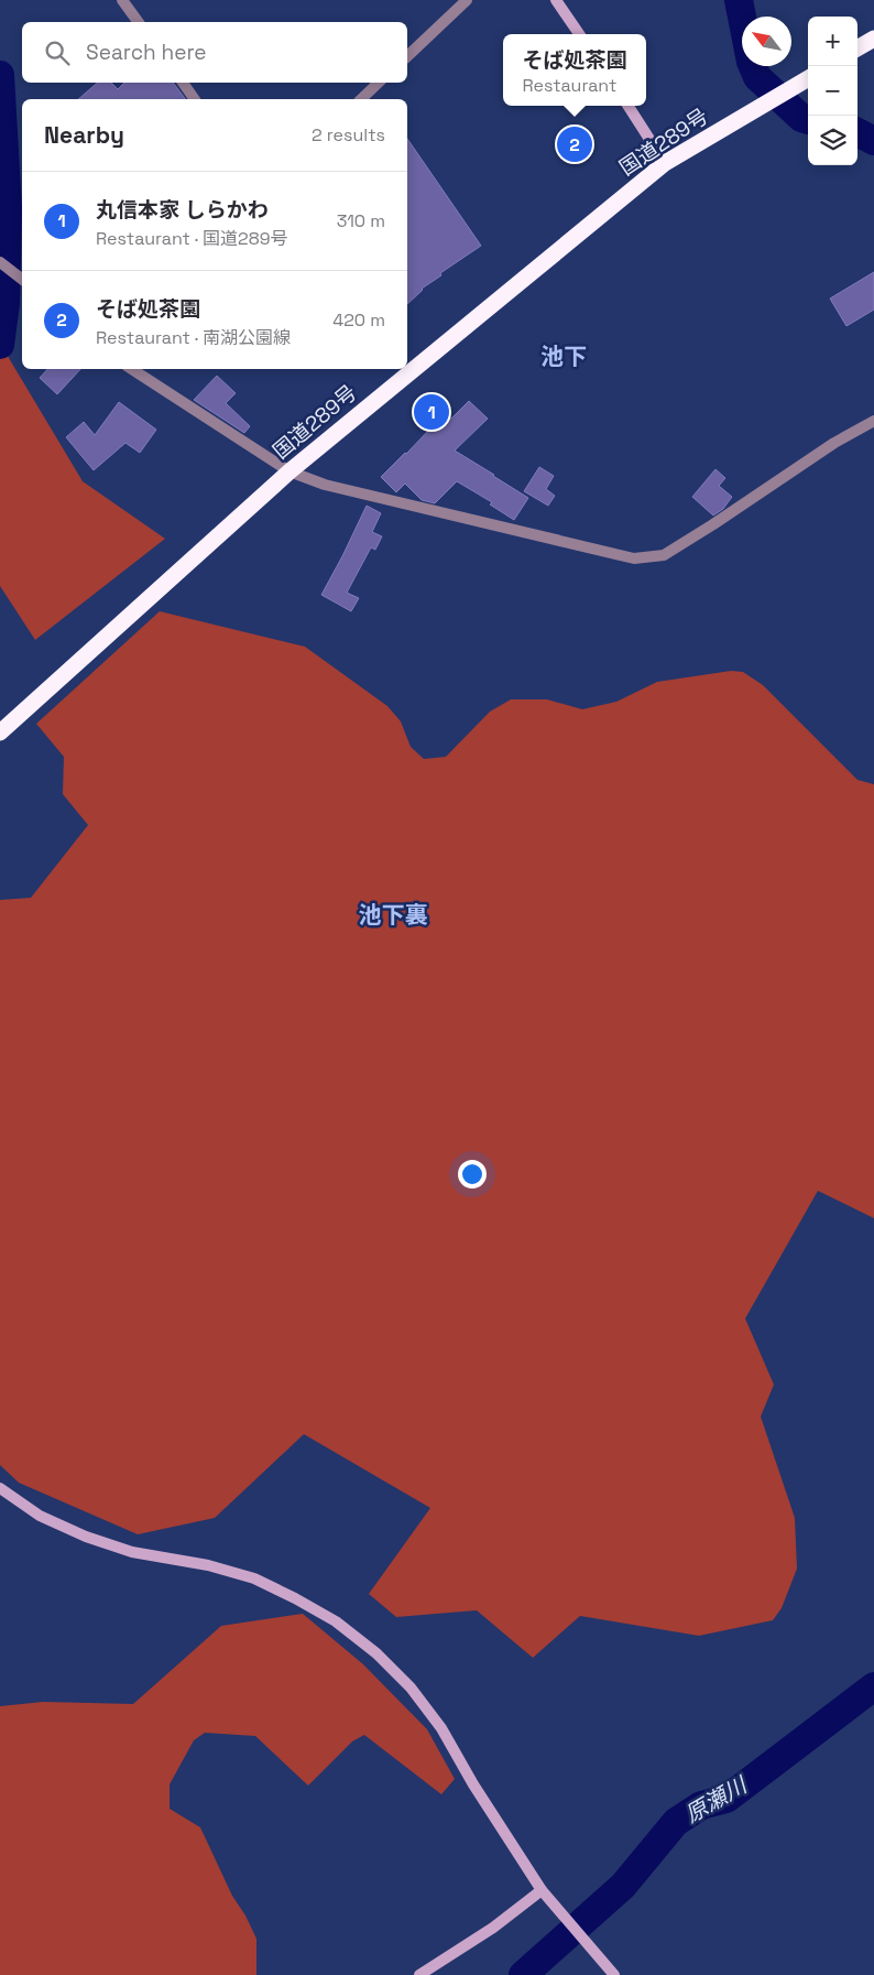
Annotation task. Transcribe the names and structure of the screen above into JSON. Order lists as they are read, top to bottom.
{
  "streets": {
    "highway": ["国道289号"]
  },
  "districts": ["池下", "池下裏"],
  "water": ["原瀬川"],
  "north": "top left",
  "page": {
    "map_buttons": ["+", "−"],
    "search": "Search here",
    "popup": ["そば処茶園", "Restaurant"],
    "heading": ["Nearby", "2 results"],
    "pins": ["2", "1"],
    "list": [
      {
        "mark": "1",
        "name": "丸信本家 しらかわ",
        "note": "Restaurant · 国道289号",
        "value": "310 m"
      },
      {
        "mark": "2",
        "name": "そば処茶園",
        "note": "Restaurant · 南湖公園線",
        "value": "420 m"
      }
    ]
  }
}
